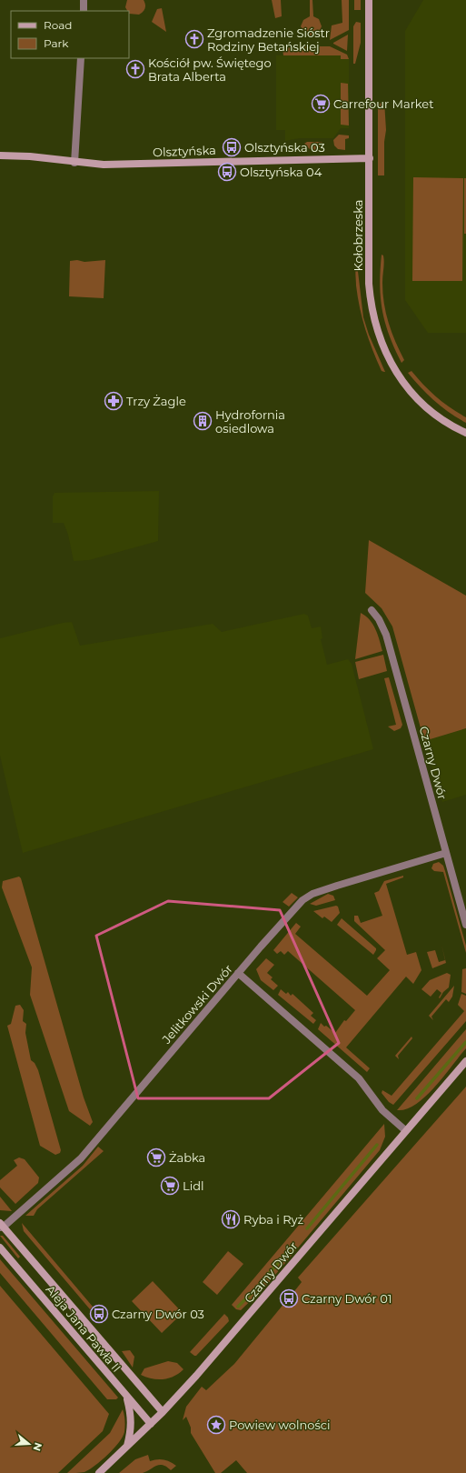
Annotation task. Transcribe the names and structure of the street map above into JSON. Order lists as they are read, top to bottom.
{
  "streets": {
    "main road": [
      "Olsztyńska",
      "Kołobrzeska",
      "Czarny Dwór",
      "Aleja Jana Pawła II"
    ],
    "street": ["Jelitkowski Dwór"]
  },
  "crossings": [
    ["Olsztyńska", "Kołobrzeska"],
    ["Czarny Dwór", "Jelitkowski Dwór"],
    ["Czarny Dwór", "Aleja Jana Pawła II"],
    ["Jelitkowski Dwór", "Aleja Jana Pawła II"]
  ],
  "places": {
    "church": ["Zgromadzenie Sióstr Rodziny Betańskiej", "Kościół pw. Świętego Brata Alberta"],
    "supermarket": ["Carrefour Market", "Żabka", "Lidl"],
    "bus stop": [
      "Olsztyńska 03",
      "Olsztyńska 04",
      "Czarny Dwór 01",
      "Czarny Dwór 03"
    ],
    "pharmacy": ["Trzy Żagle"],
    "building": ["Hydrofornia osiedlowa"],
    "restaurant": ["Ryba i Ryż"],
    "place": ["Powiew wolności"]
  },
  "legend": ["Road", "Park"],
  "north": "right"
}
